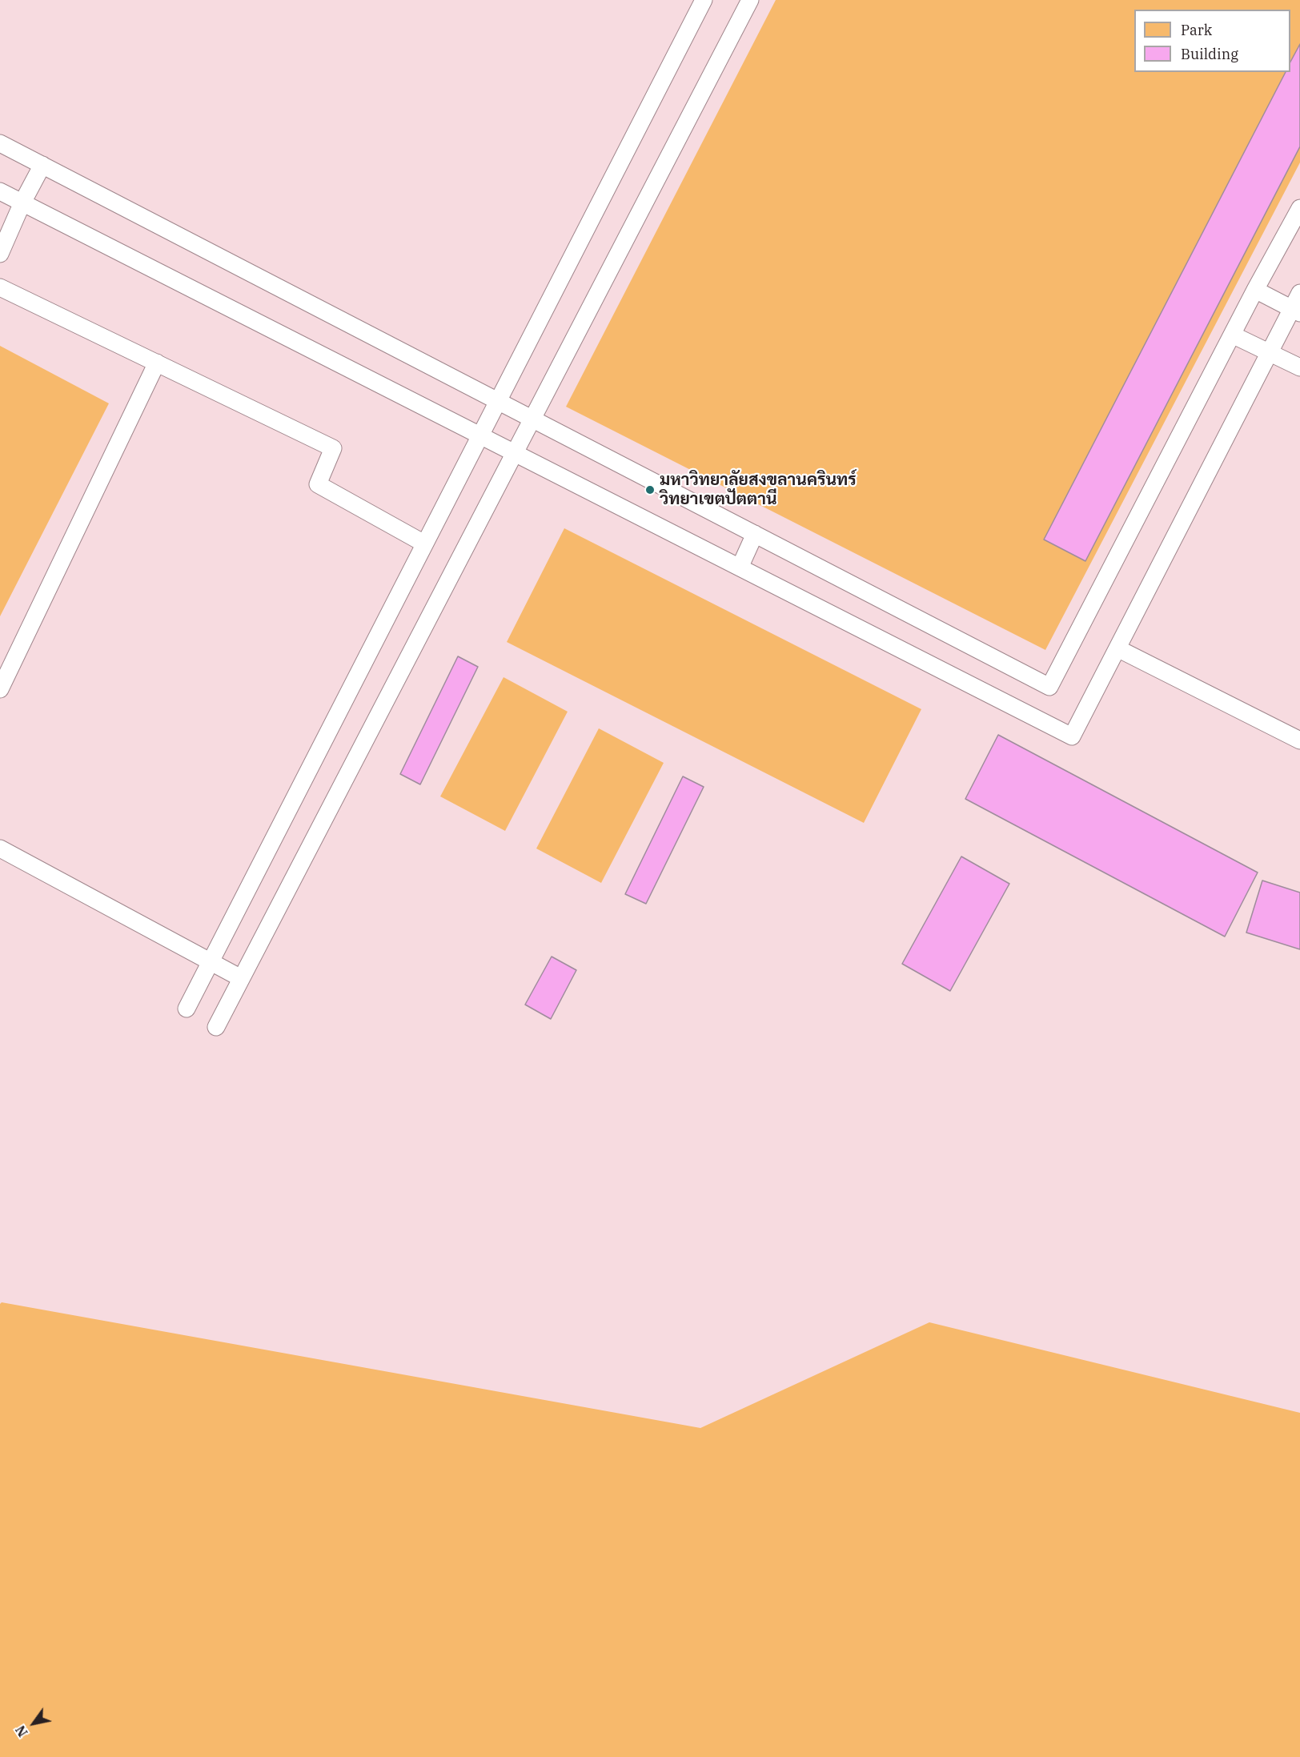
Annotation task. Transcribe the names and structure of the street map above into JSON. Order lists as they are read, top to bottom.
{
  "places": ["มหาวิทยาลัยสงขลานครินทร์ วิทยาเขตปัตตานี"],
  "legend": ["Park", "Building"],
  "north": "bottom left"
}
